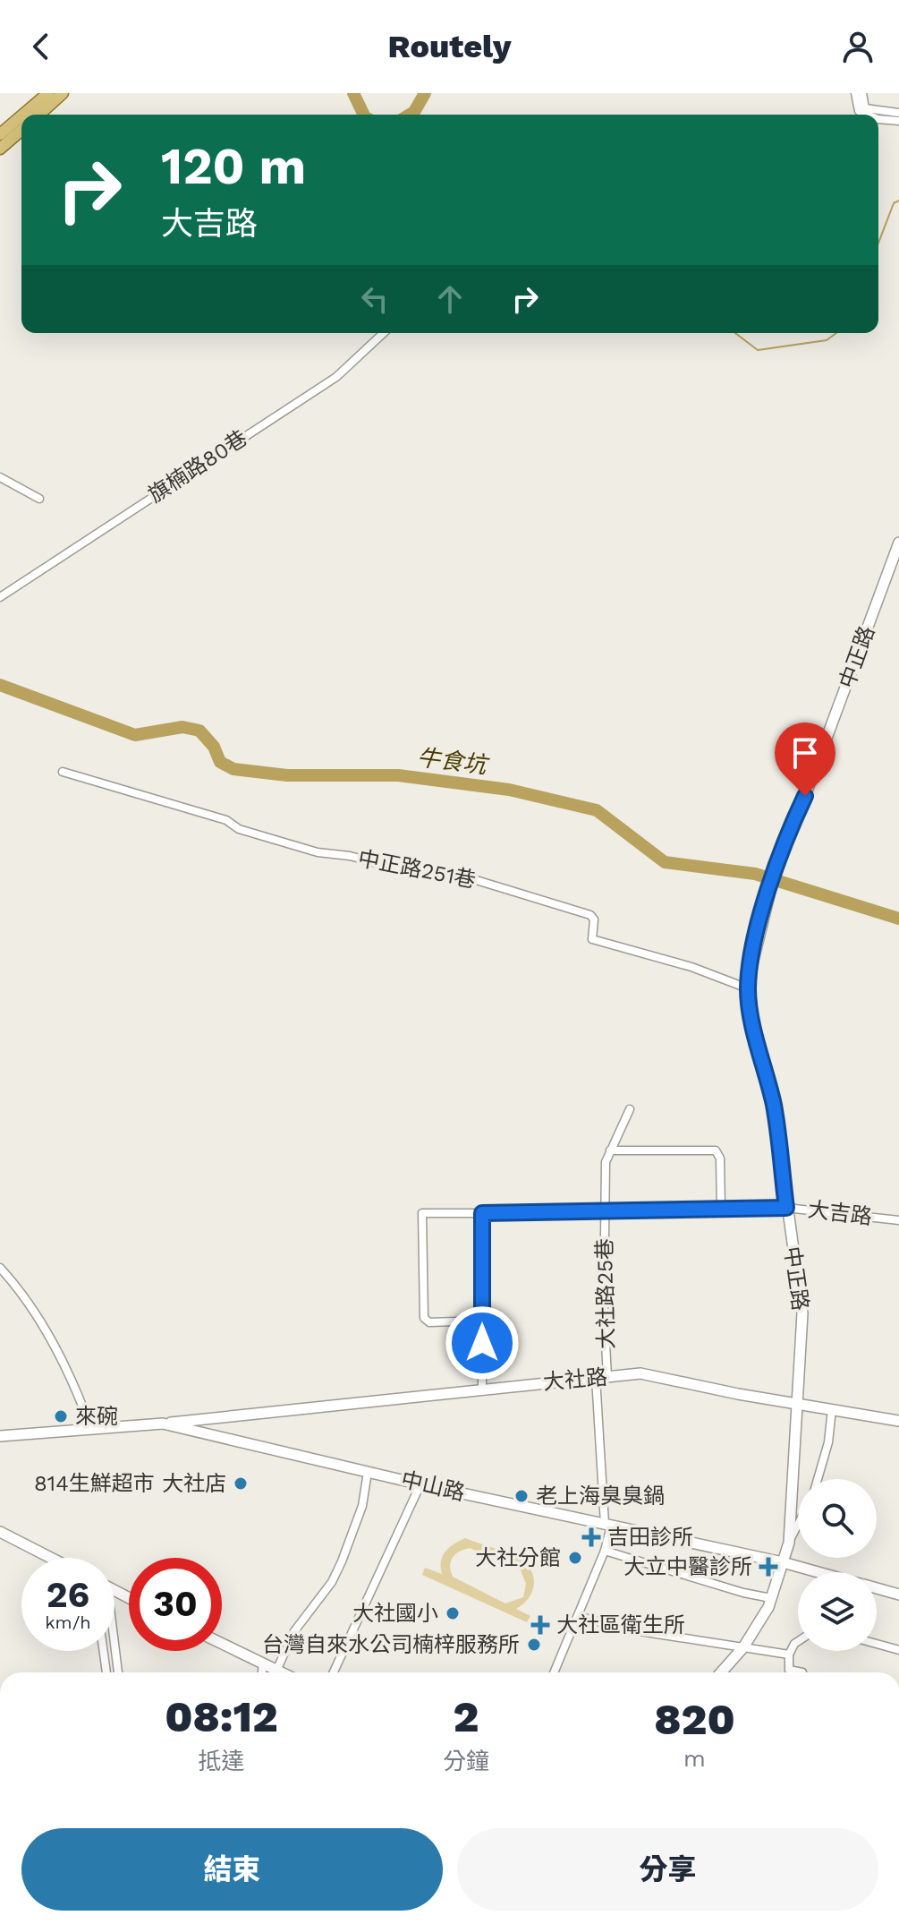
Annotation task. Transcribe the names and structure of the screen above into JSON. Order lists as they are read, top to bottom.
{
  "streets": {
    "street": [
      "旗楠路80巷",
      "中正路",
      "中正路251巷",
      "大吉路",
      "大社路25巷",
      "大社路",
      "中山路"
    ]
  },
  "crossings": [
    ["中正路", "中正路251巷"],
    ["中正路", "大吉路"],
    ["中正路", "大社路"],
    ["中正路", "中山路"],
    ["大吉路", "大社路25巷"],
    ["大社路25巷", "大社路"],
    ["大社路", "中山路"]
  ],
  "water": ["牛食坑"],
  "places": {
    "other": [
      "來碗",
      "814生鮮超市 大社店",
      "老上海臭臭鍋",
      "大社分館",
      "大社國小",
      "台灣自來水公司楠梓服務所"
    ],
    "health": ["吉田診所", "大立中醫診所", "大社區衛生所"]
  },
  "page": {
    "header": "Routely",
    "turn": ["120 m", "大吉路"],
    "speed": "26 km/h",
    "limit": "30",
    "eta": [
      "08:12",
      "抵達",
      "2",
      "分鐘",
      "820",
      "m"
    ],
    "buttons": ["結束", "分享"]
  }
}
